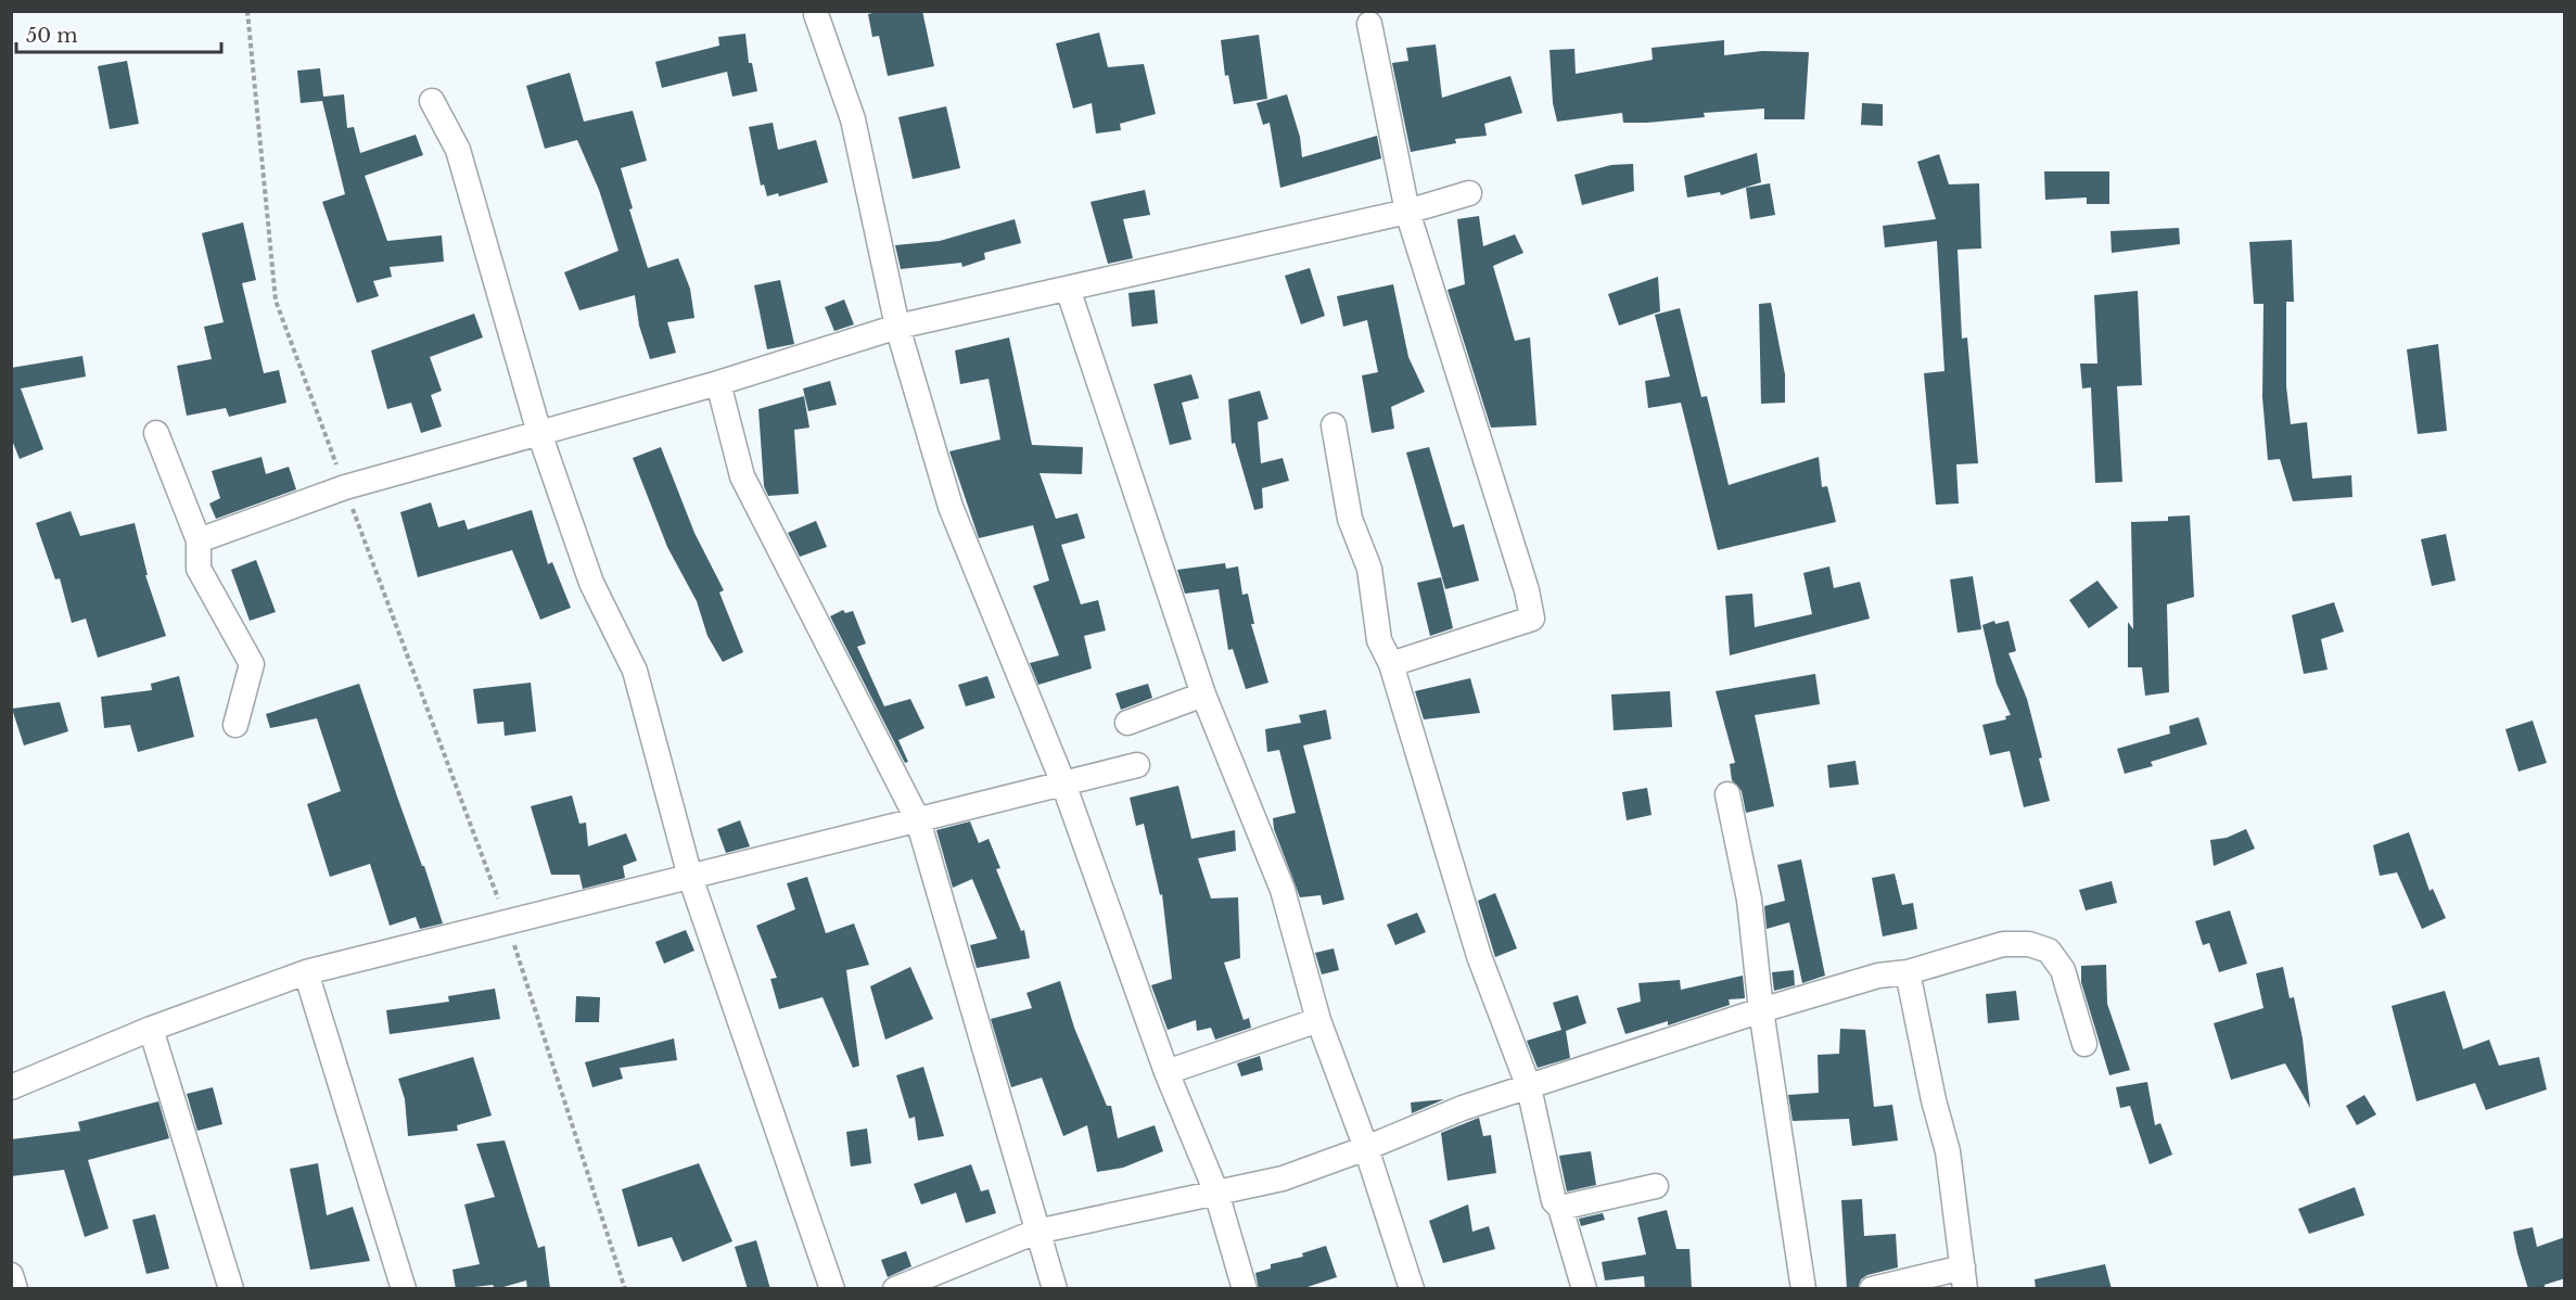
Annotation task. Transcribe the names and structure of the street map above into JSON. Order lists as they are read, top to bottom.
{
  "scale_bar": "50 m"
}
